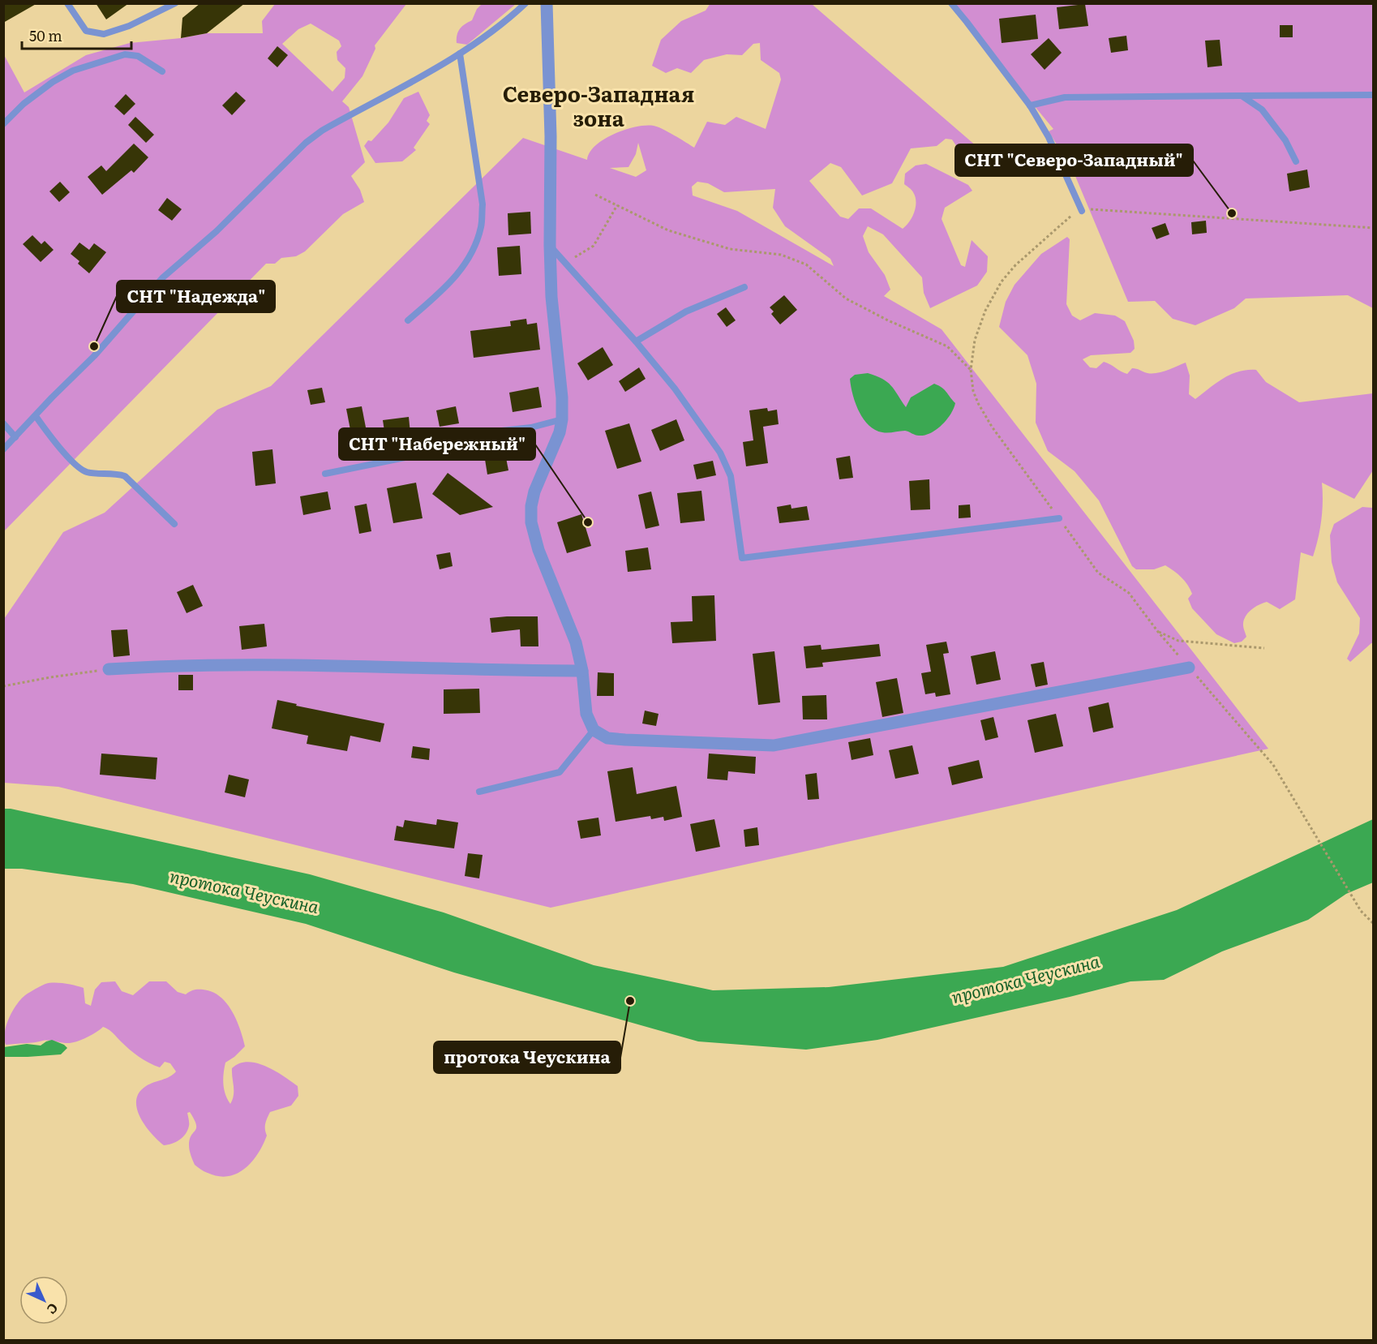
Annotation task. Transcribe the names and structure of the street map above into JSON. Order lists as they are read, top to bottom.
{
  "districts": ["Северо-Западная зона"],
  "water": ["протока Чеускина"],
  "places": [
    "СНТ \"Северо-Западный\"",
    "СНТ \"Надежда\"",
    "СНТ \"Набережный\"",
    "протока Чеускина"
  ],
  "scale_bar": "50 m",
  "north": "bottom right"
}
